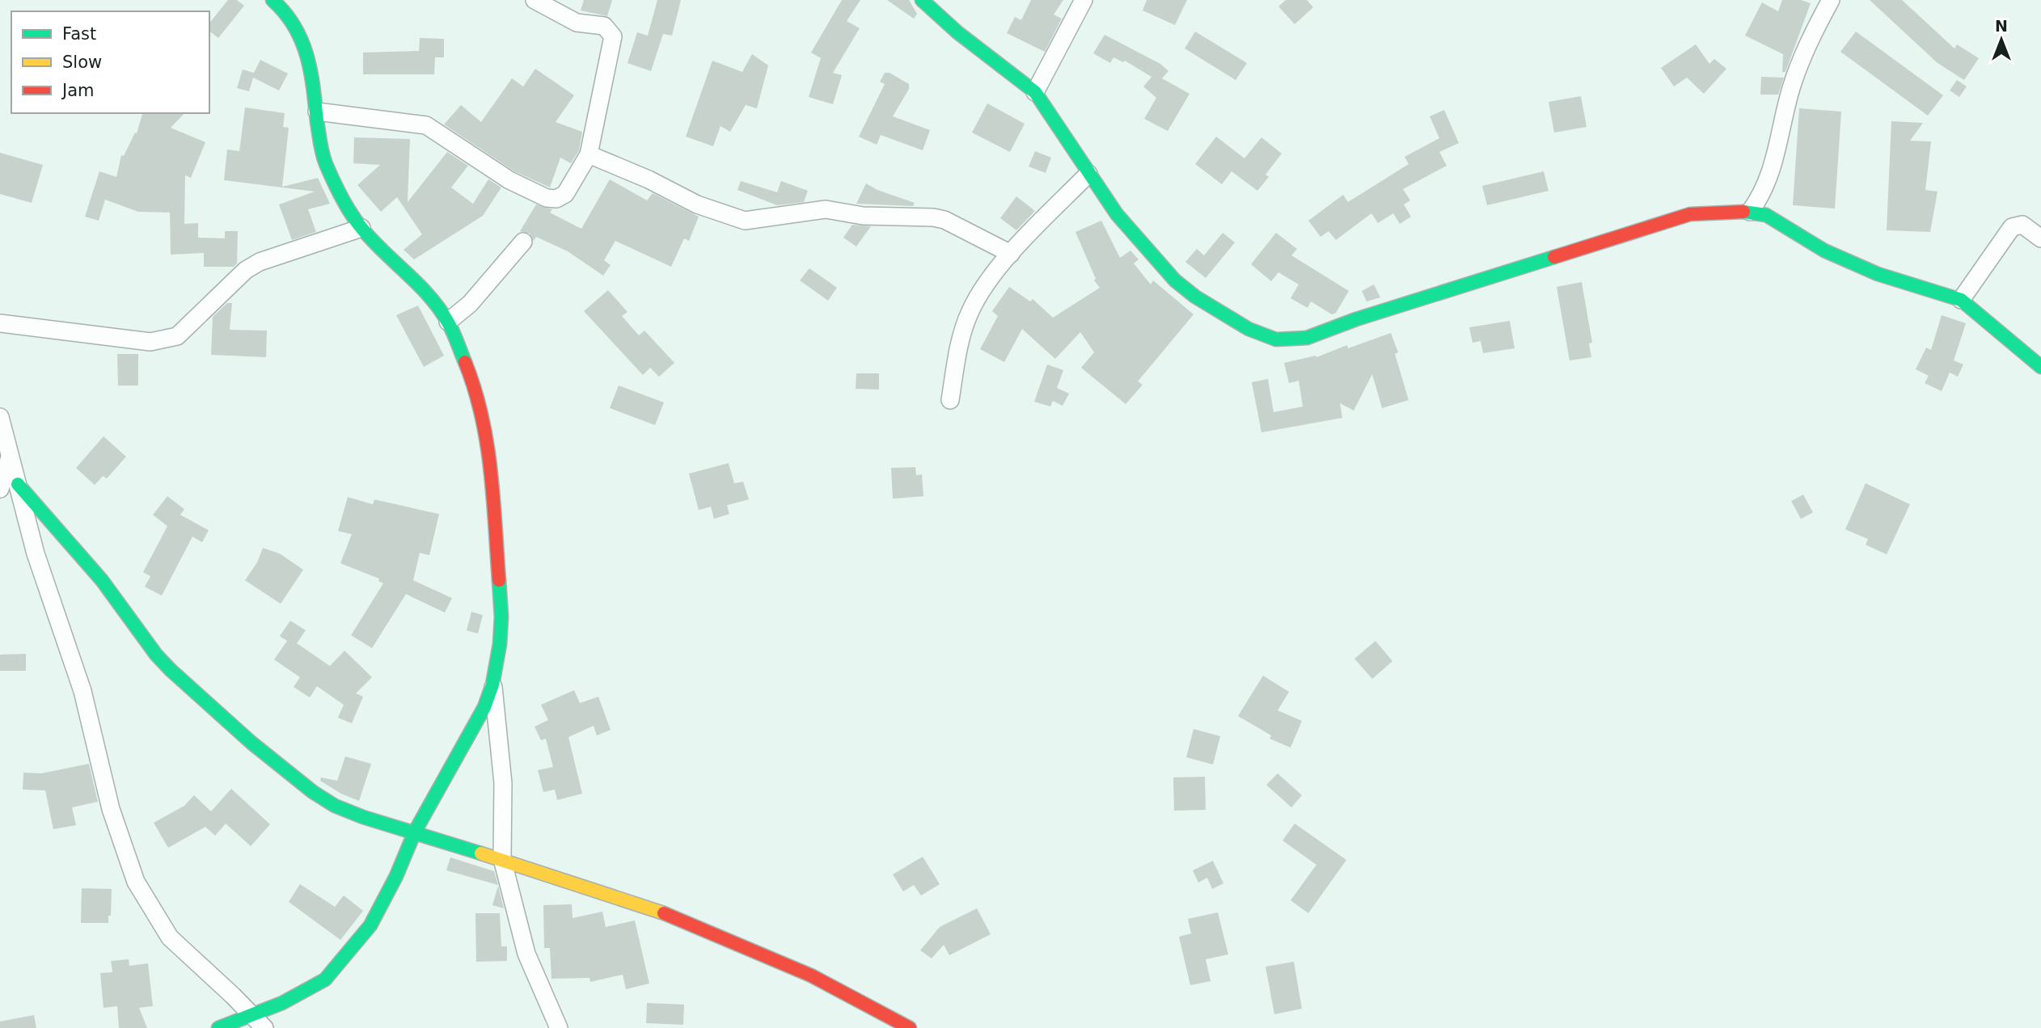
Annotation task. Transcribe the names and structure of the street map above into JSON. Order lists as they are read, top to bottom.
{
  "legend": ["Fast", "Slow", "Jam"],
  "north": "top"
}
